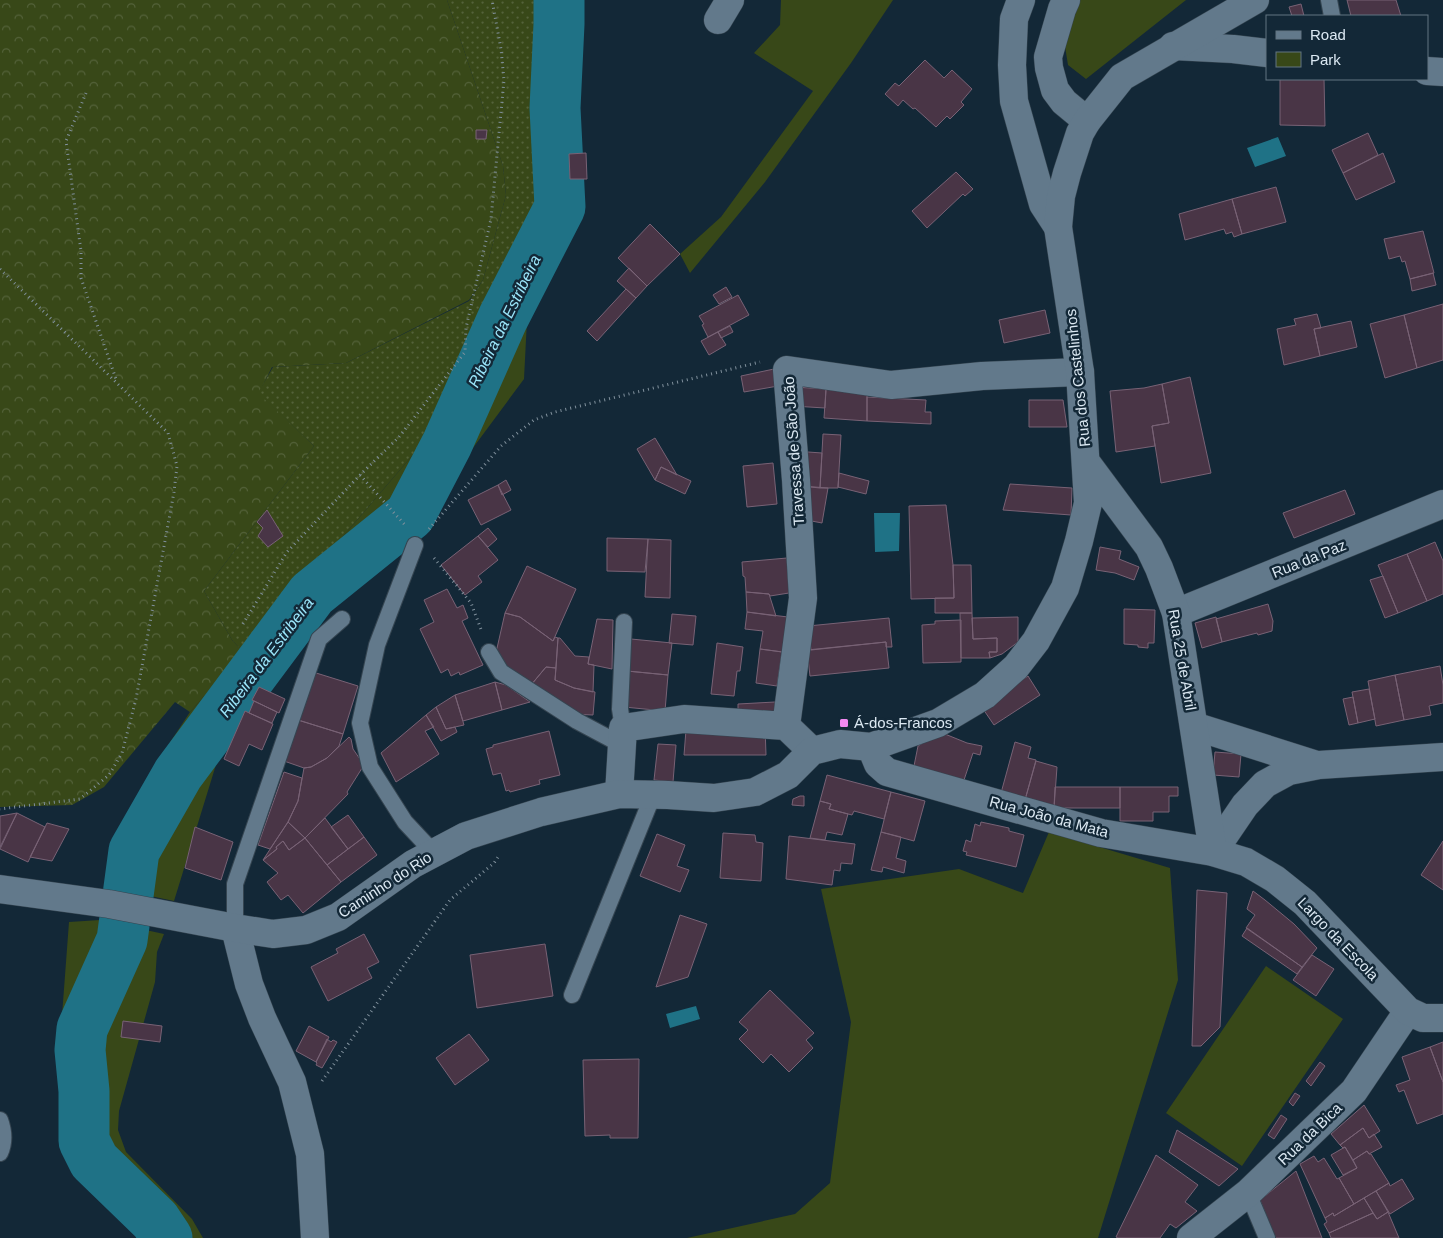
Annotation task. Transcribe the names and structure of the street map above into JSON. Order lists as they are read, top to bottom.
{
  "streets": {
    "street": [
      "Rua dos Castelinhos",
      "Travessa de São João",
      "Rua da Paz",
      "Rua 25 de Abril",
      "Rua João da Mata",
      "Caminho do Rio",
      "Largo da Escola",
      "Rua da Bica"
    ]
  },
  "crossings": [
    ["Rua dos Castelinhos", "Travessa de São João"],
    ["Rua dos Castelinhos", "Rua 25 de Abril"],
    ["Rua dos Castelinhos", "Rua João da Mata"],
    ["Rua da Paz", "Rua 25 de Abril"],
    ["Rua 25 de Abril", "Rua João da Mata"],
    ["Rua 25 de Abril", "Largo da Escola"],
    ["Rua João da Mata", "Largo da Escola"],
    ["Largo da Escola", "Rua da Bica"]
  ],
  "water": ["Ribeira da Estribeira"],
  "places": {
    "transit": ["Á-dos-Francos"]
  },
  "legend": ["Road", "Park"]
}
